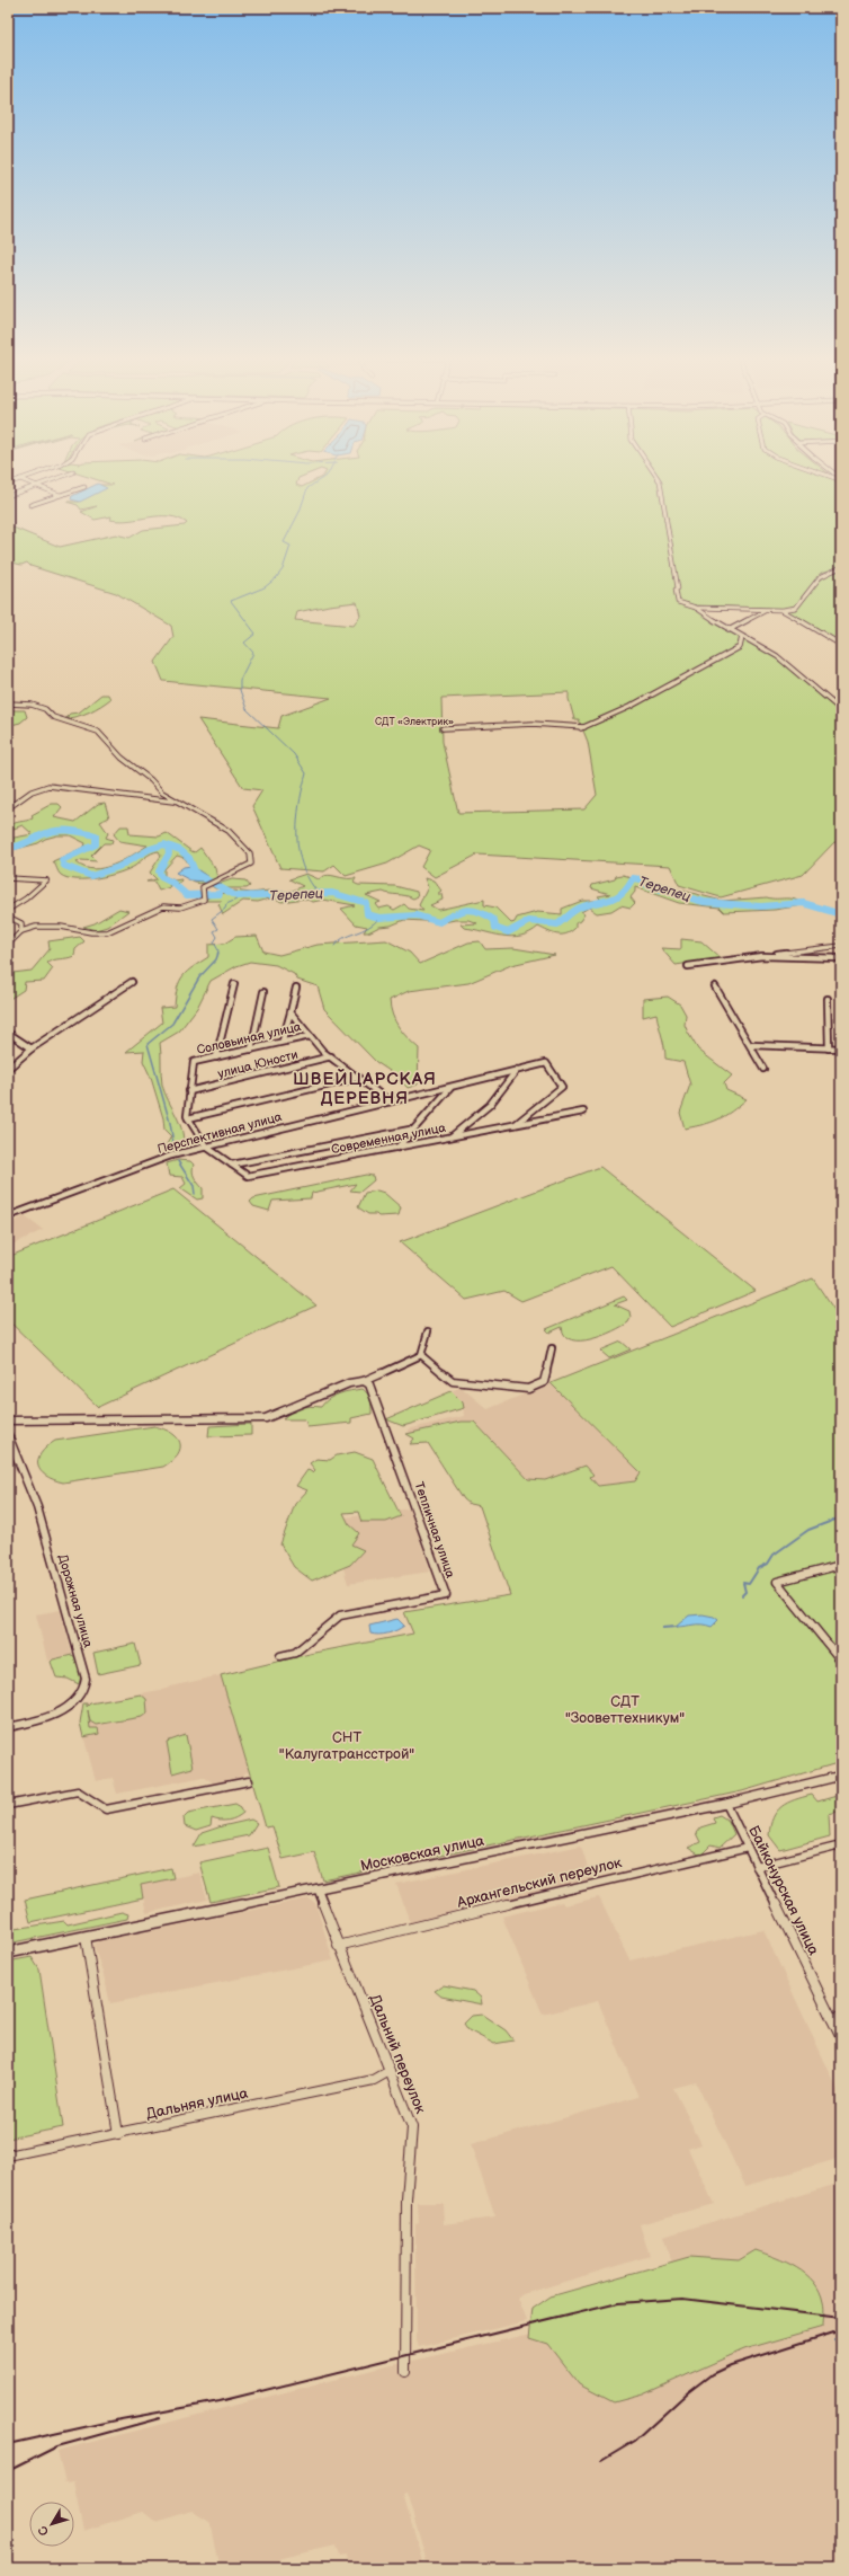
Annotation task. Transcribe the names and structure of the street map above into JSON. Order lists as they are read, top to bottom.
{
  "streets": {
    "main road": ["Московская улица"],
    "street": [
      "Соловьиная улица",
      "улица Юности",
      "Перспективная улица",
      "Современная улица",
      "Тепличная улица",
      "Дорожная улица",
      "Архангельский переулок",
      "Байконурская улица",
      "Дальний переулок",
      "Дальняя улица"
    ]
  },
  "crossings": [
    ["Соловьиная улица", "улица Юности"],
    ["Перспективная улица", "Современная улица"],
    ["Московская улица", "Байконурская улица"],
    ["Московская улица", "Дальний переулок"],
    ["Архангельский переулок", "Байконурская улица"],
    ["Архангельский переулок", "Дальний переулок"],
    ["Дальний переулок", "Дальняя улица"]
  ],
  "districts": ["ШВЕЙЦАРСКАЯ ДЕРЕВНЯ"],
  "water": ["Терепец"],
  "parks": ["СДТ «Электрик»", "СДТ \"Зооветтехникум\"", "СНТ \"Калугатрансстрой\""],
  "north": "bottom left"
}
